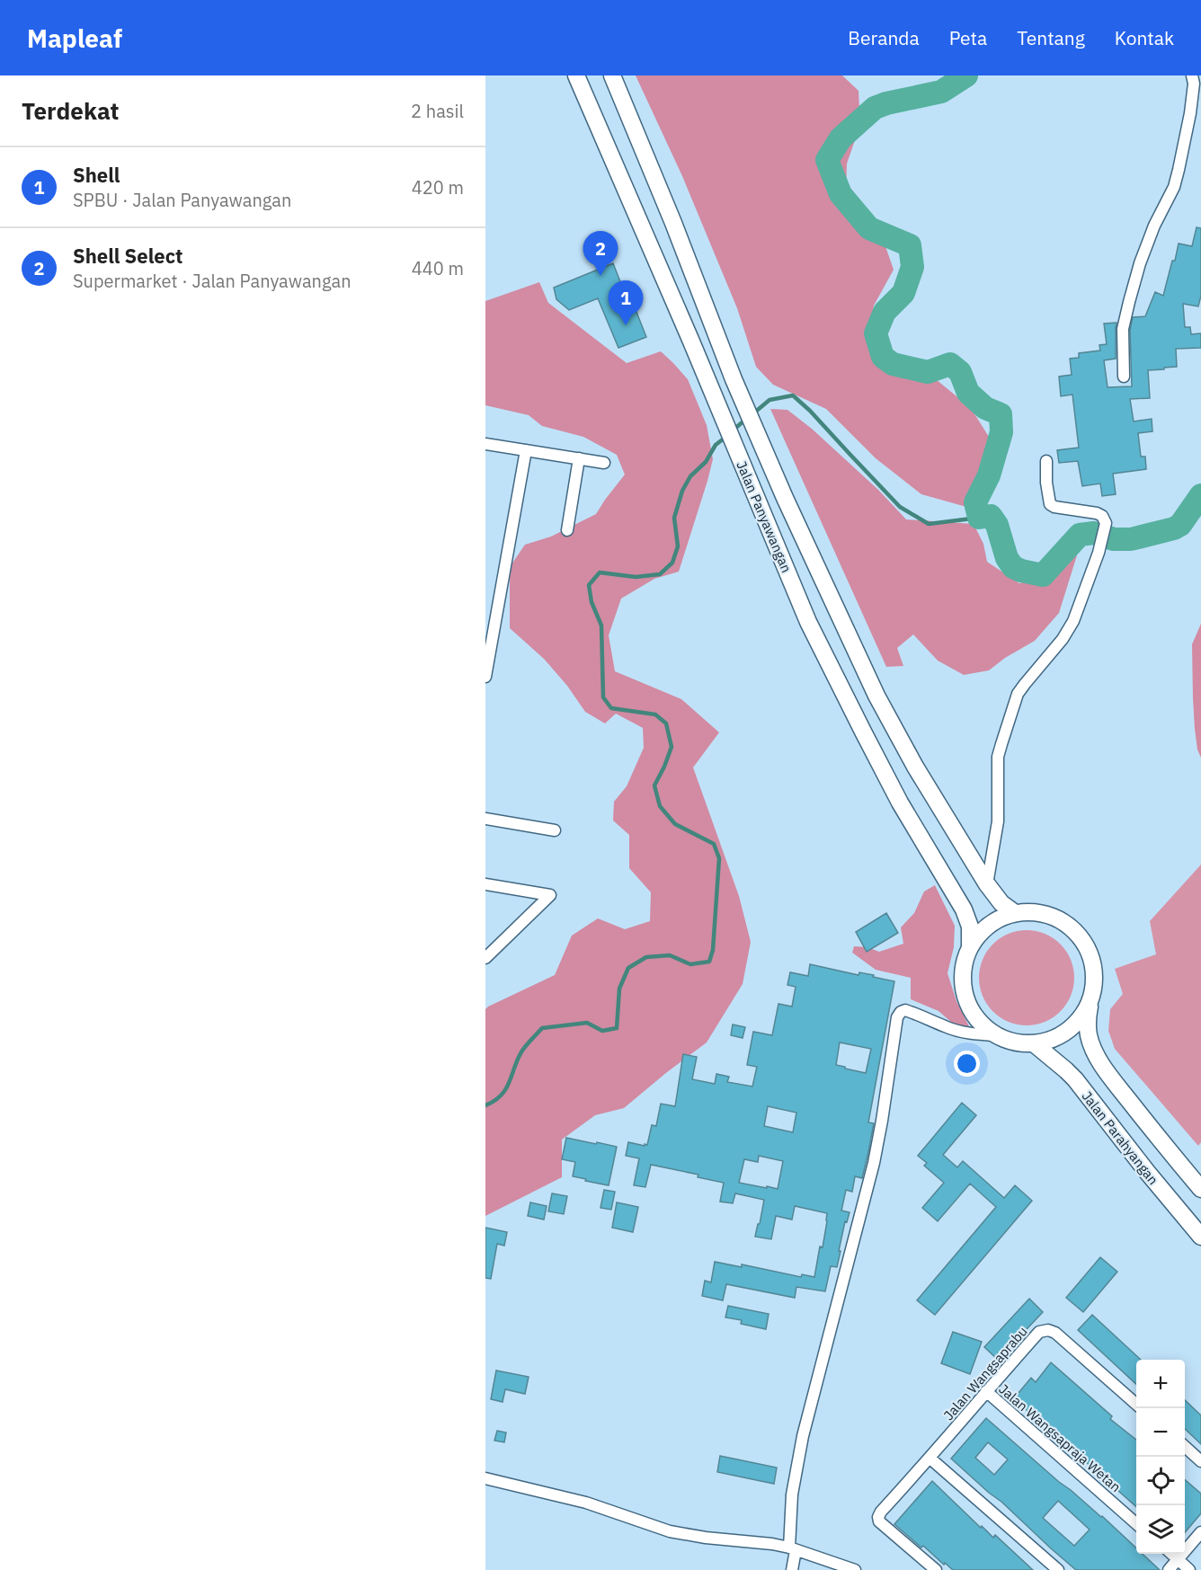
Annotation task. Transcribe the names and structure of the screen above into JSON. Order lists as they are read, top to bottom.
{
  "streets": {
    "main road": ["Jalan Panyawangan", "Jalan Parahyangan"],
    "street": ["Jalan Wangsaprabu", "Jalan Wangsapraja Wetan"]
  },
  "crossings": [
    ["Jalan Panyawangan", "Jalan Parahyangan"],
    ["Jalan Wangsaprabu", "Jalan Wangsapraja Wetan"]
  ],
  "page": {
    "header": "Mapleaf",
    "nav": [
      "Beranda",
      "Peta",
      "Tentang",
      "Kontak"
    ],
    "heading": ["Terdekat", "2 hasil"],
    "list": [
      {
        "mark": "1",
        "name": "Shell",
        "note": "SPBU · Jalan Panyawangan",
        "value": "420 m"
      },
      {
        "mark": "2",
        "name": "Shell Select",
        "note": "Supermarket · Jalan Panyawangan",
        "value": "440 m"
      }
    ],
    "pins": ["2", "1"],
    "map_buttons": ["+", "−"]
  }
}
